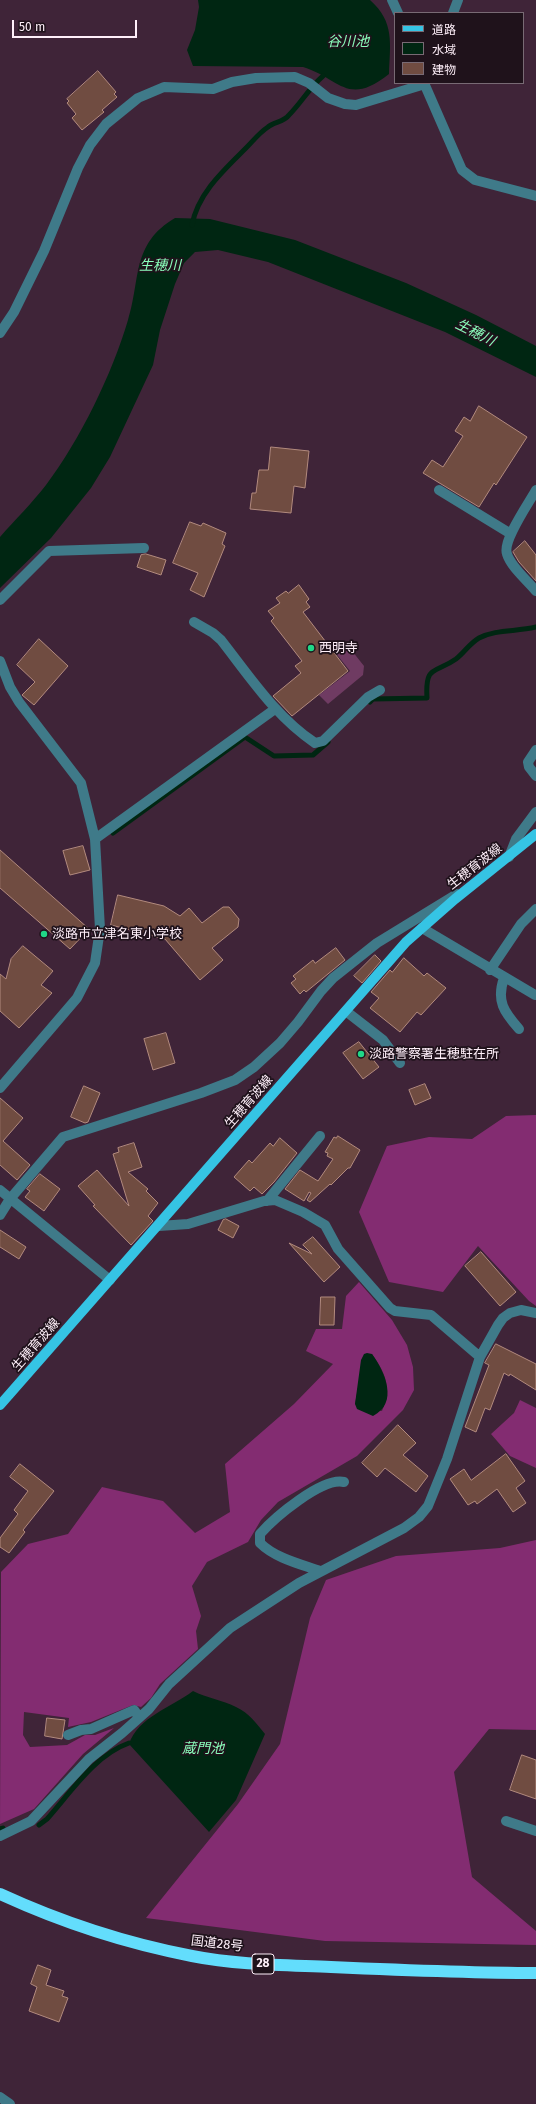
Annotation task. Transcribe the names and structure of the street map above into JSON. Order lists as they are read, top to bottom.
{
  "streets": {
    "highway": ["国道28号", "28"],
    "main road": ["生穂育波線"]
  },
  "water": ["谷川池", "生穂川", "蔵門池"],
  "places": ["西明寺", "淡路市立津名東小学校", "淡路警察署生穂駐在所"],
  "legend": ["道路", "水域", "建物"],
  "scale_bar": "50 m"
}
